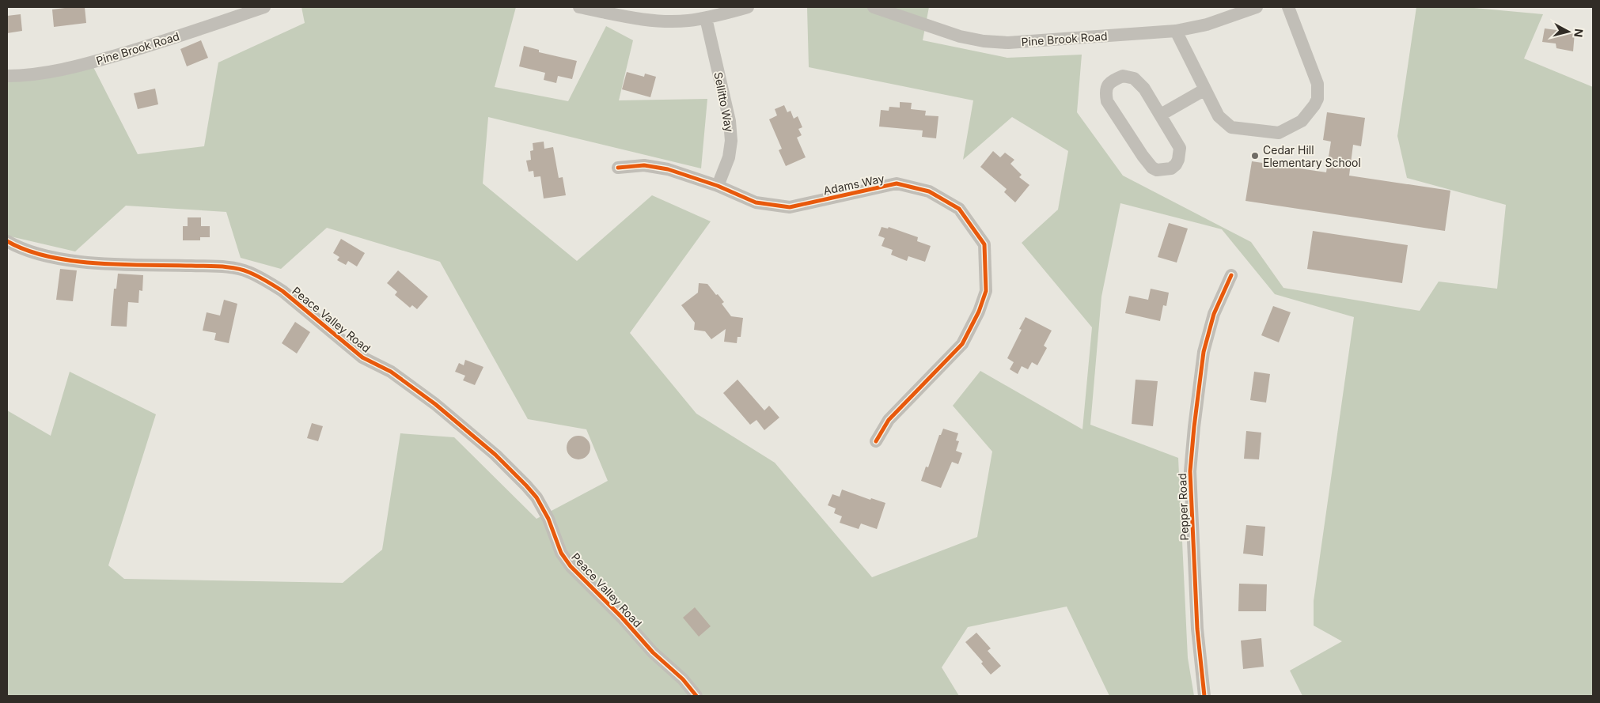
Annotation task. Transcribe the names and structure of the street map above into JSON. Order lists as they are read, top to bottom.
{
  "streets": {
    "street": [
      "Pine Brook Road",
      "Sellitto Way",
      "Adams Way",
      "Peace Valley Road",
      "Pepper Road"
    ]
  },
  "crossings": [
    ["Sellitto Way", "Adams Way"]
  ],
  "places": ["Cedar Hill Elementary School"],
  "north": "right"
}
